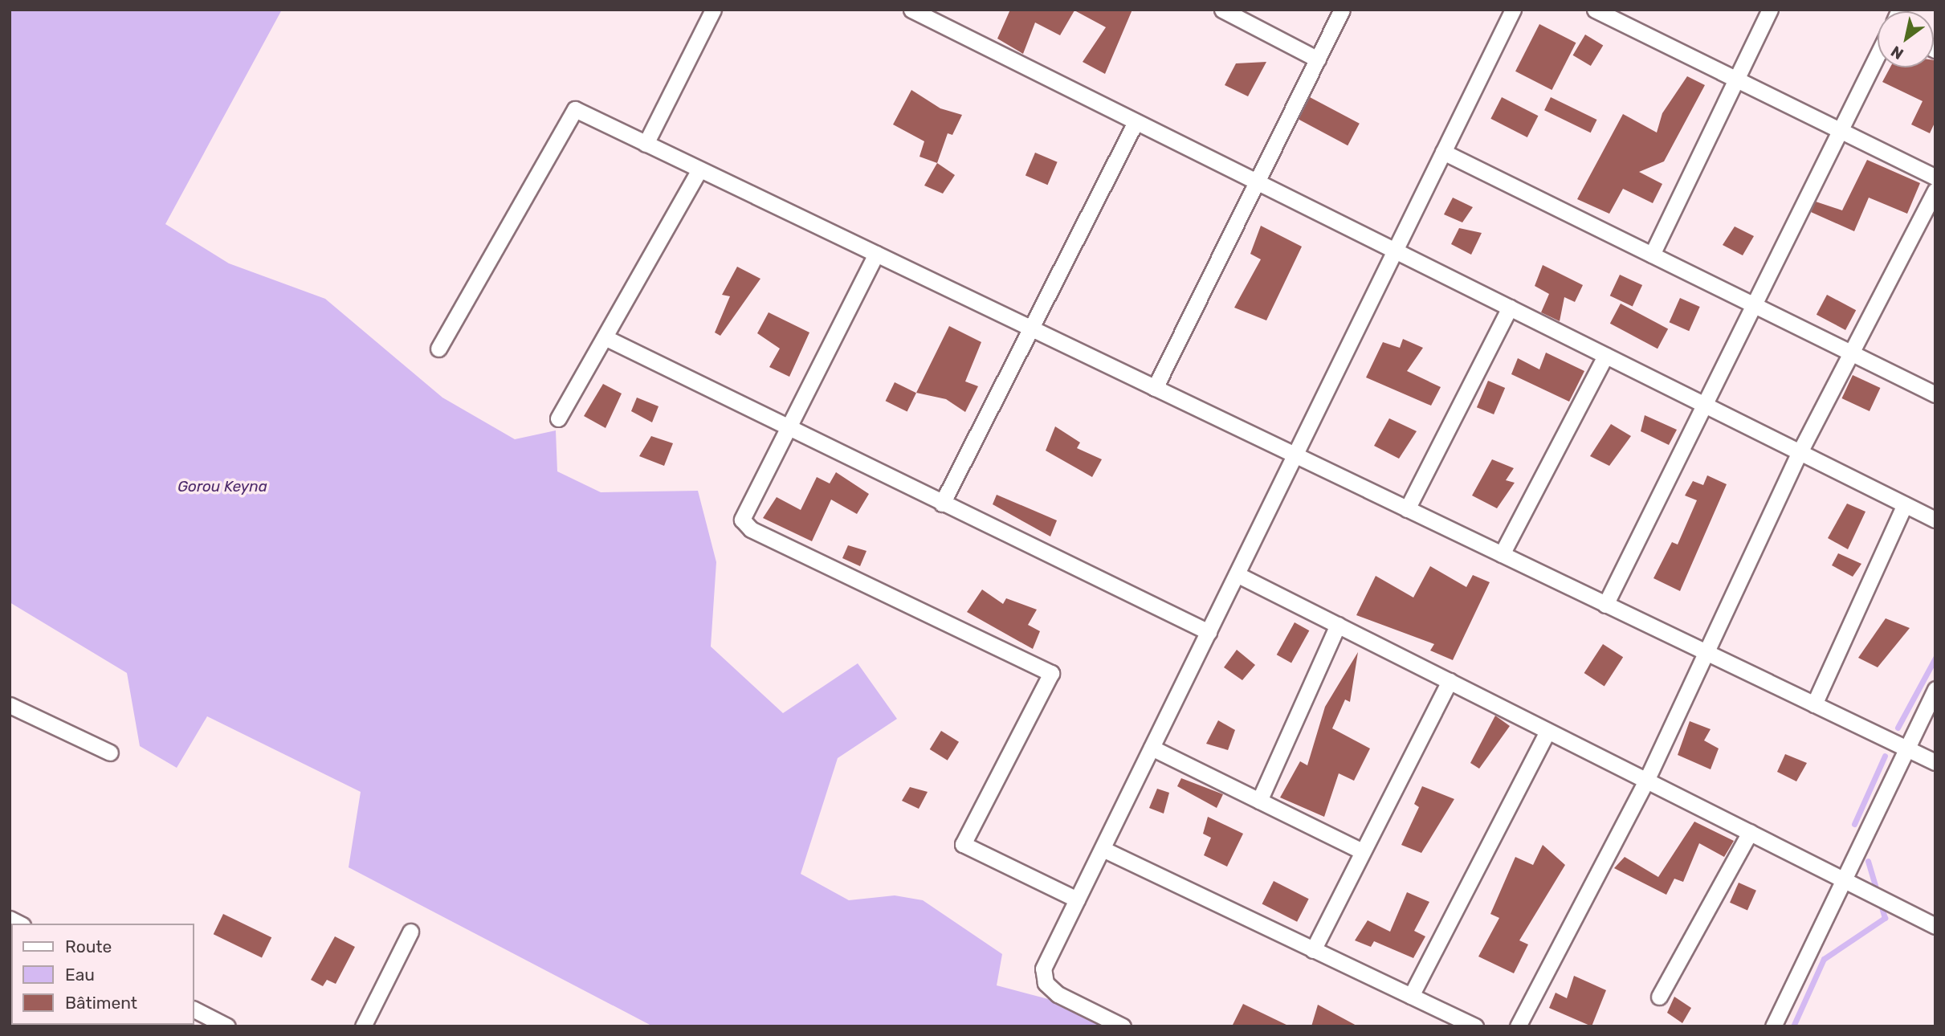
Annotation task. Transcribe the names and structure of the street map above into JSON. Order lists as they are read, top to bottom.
{
  "water": ["Gorou Keyna"],
  "legend": ["Route", "Eau", "Bâtiment"],
  "north": "bottom left"
}
